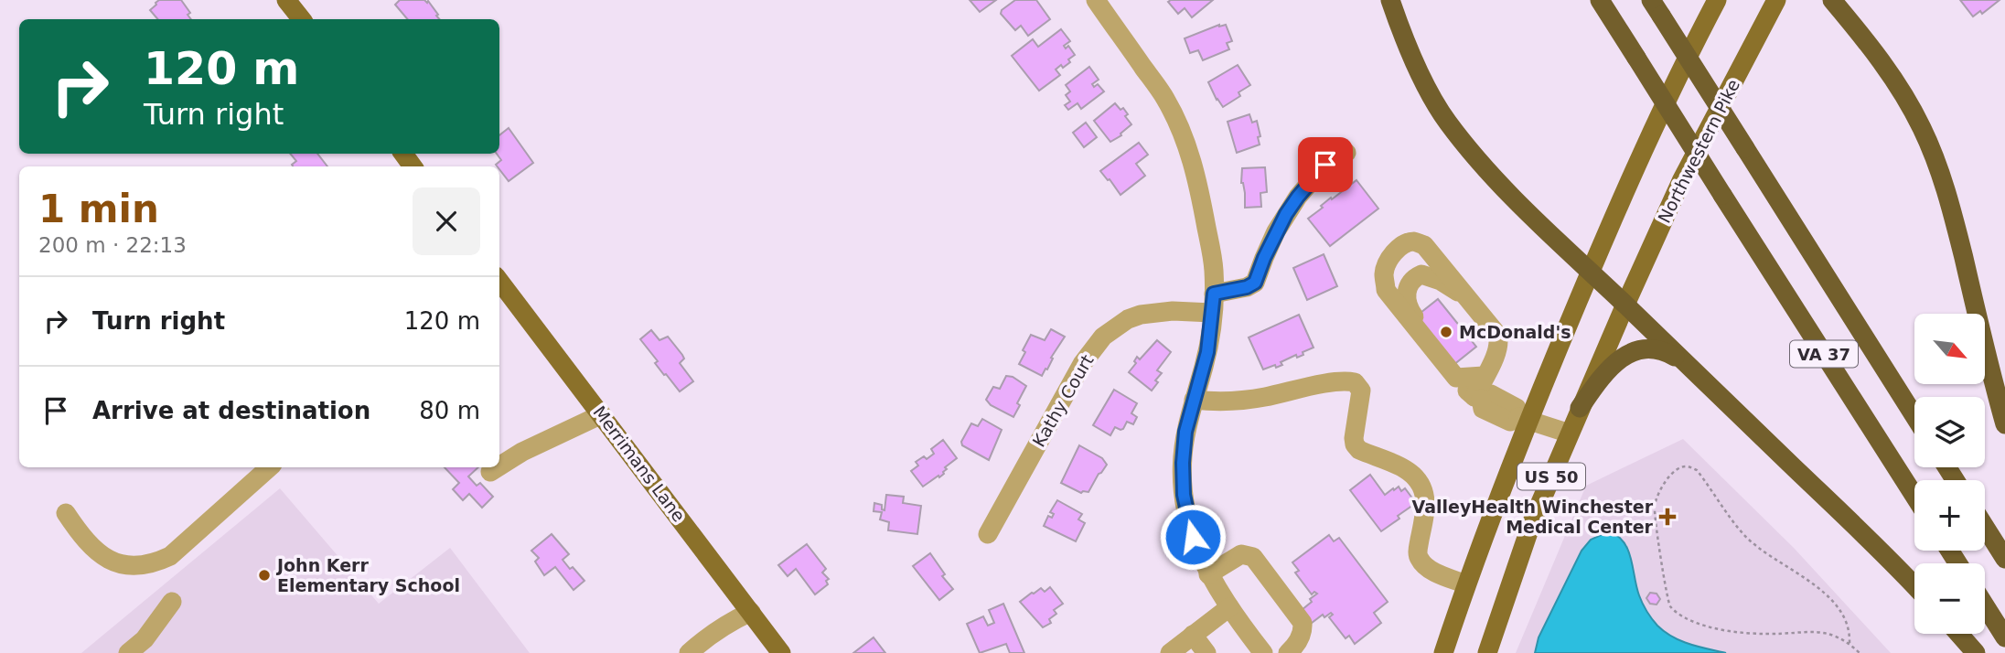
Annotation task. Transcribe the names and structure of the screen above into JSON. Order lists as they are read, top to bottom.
{
  "streets": {
    "highway": ["VA 37"],
    "main road": ["Northwestern Pike", "Merrimans Lane", "US 50"],
    "street": ["Kathy Court"]
  },
  "crossings": [
    ["Northwestern Pike", "US 50"]
  ],
  "places": {
    "other": ["McDonald's", "John Kerr Elementary School"],
    "health": ["ValleyHealth Winchester Medical Center"]
  },
  "north": "bottom right",
  "page": {
    "turn": ["120 m", "Turn right"],
    "heading": ["1 min", "200 m · 22:13"],
    "list": [
      {
        "name": "Turn right",
        "value": "120 m"
      },
      {
        "name": "Arrive at destination",
        "value": "80 m"
      }
    ],
    "map_buttons": ["+", "−"]
  }
}
